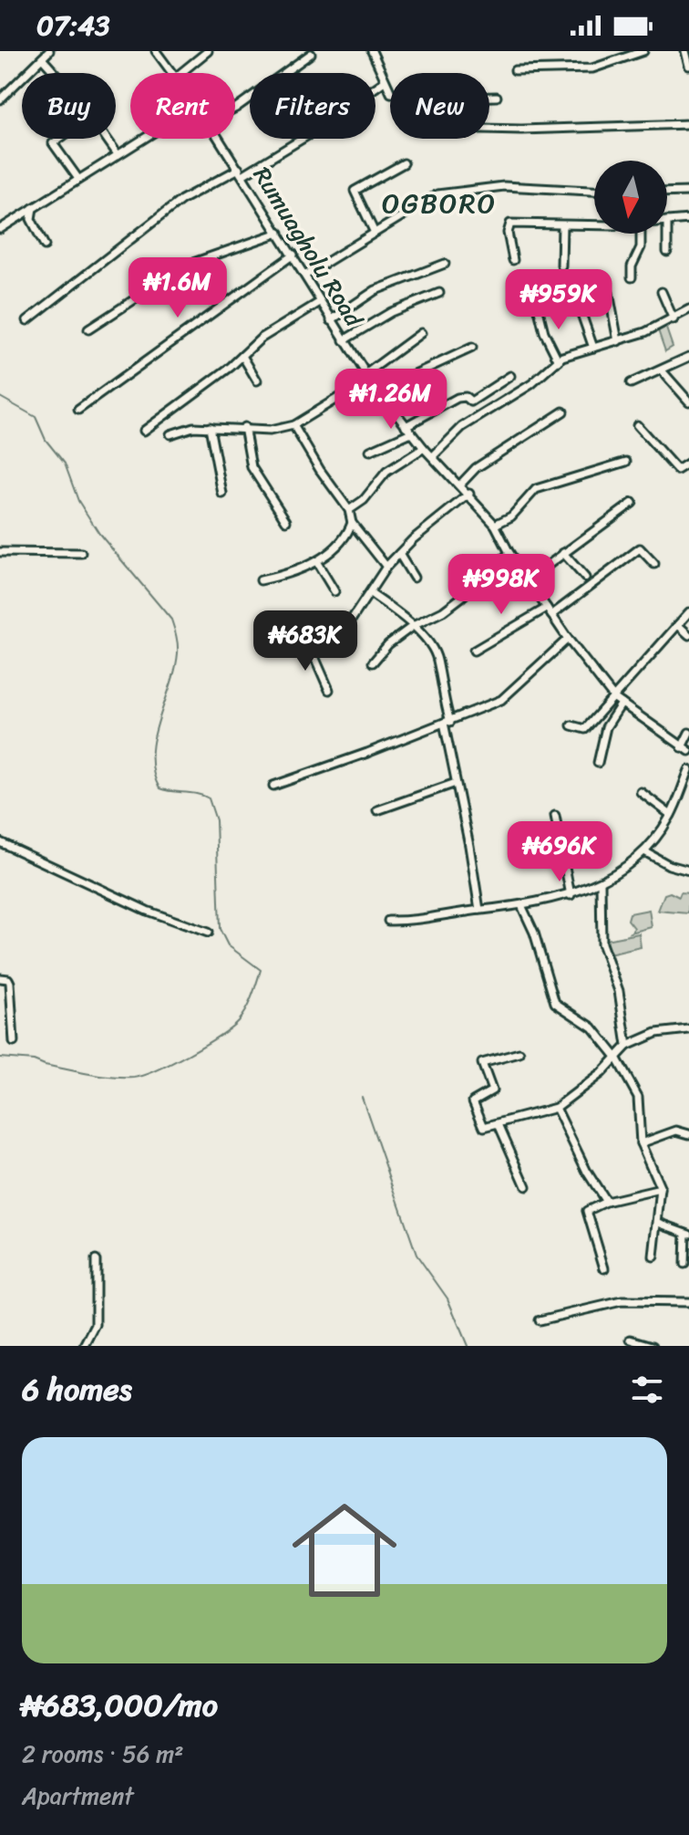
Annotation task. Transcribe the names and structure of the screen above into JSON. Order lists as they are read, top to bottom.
{
  "streets": {
    "street": ["Rumuagholu Road"]
  },
  "districts": ["OGBORO"],
  "north": "bottom",
  "page": {
    "status": "07:43",
    "chip": [
      "Buy",
      "Rent",
      "Filters",
      "New"
    ],
    "price": [
      "₦1.6M",
      "₦959K",
      "₦1.26M",
      "₦998K",
      "₦683K",
      "₦696K"
    ],
    "heading": "6 homes",
    "list": [
      {
        "name": "₦683,000/mo",
        "note": "2 rooms · 56 m² · Apartment"
      }
    ]
  }
}
